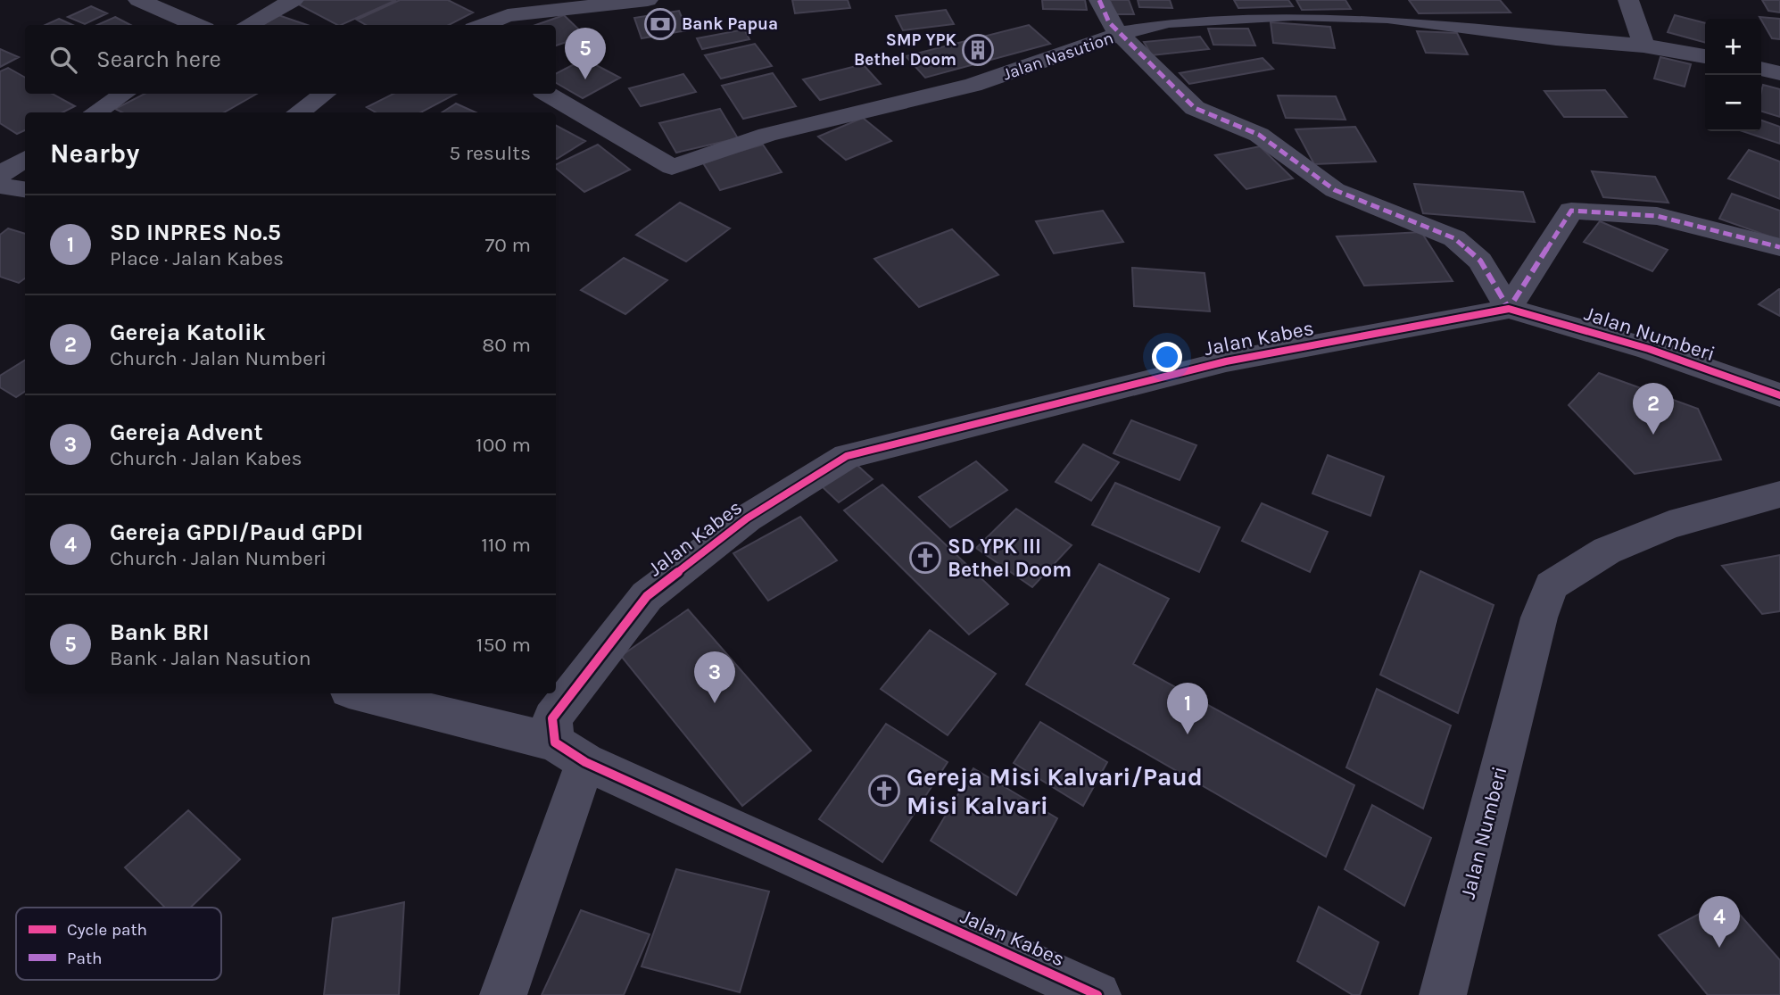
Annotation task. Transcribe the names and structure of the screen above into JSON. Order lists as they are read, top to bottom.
{
  "streets": {
    "street": ["Jalan Nasution", "Jalan Numberi", "Jalan Kabes"]
  },
  "crossings": [
    ["Jalan Nasution", "Jalan Numberi"],
    ["Jalan Nasution", "Jalan Kabes"],
    ["Jalan Numberi", "Jalan Kabes"]
  ],
  "places": {
    "bank": ["Bank Papua"],
    "building": ["SMP YPK Bethel Doom"],
    "church": ["SD YPK III Bethel Doom", "Gereja Misi Kalvari/Paud Misi Kalvari"]
  },
  "legend": ["Cycle path", "Path"],
  "page": {
    "map_buttons": ["+", "−"],
    "search": "Search here",
    "pins": [
      "5",
      "2",
      "3",
      "1",
      "4"
    ],
    "heading": ["Nearby", "5 results"],
    "list": [
      {
        "mark": "1",
        "name": "SD INPRES No.5",
        "note": "Place · Jalan Kabes",
        "value": "70 m"
      },
      {
        "mark": "2",
        "name": "Gereja Katolik",
        "note": "Church · Jalan Numberi",
        "value": "80 m"
      },
      {
        "mark": "3",
        "name": "Gereja Advent",
        "note": "Church · Jalan Kabes",
        "value": "100 m"
      },
      {
        "mark": "4",
        "name": "Gereja GPDI/Paud GPDI",
        "note": "Church · Jalan Numberi",
        "value": "110 m"
      },
      {
        "mark": "5",
        "name": "Bank BRI",
        "note": "Bank · Jalan Nasution",
        "value": "150 m"
      }
    ]
  }
}
